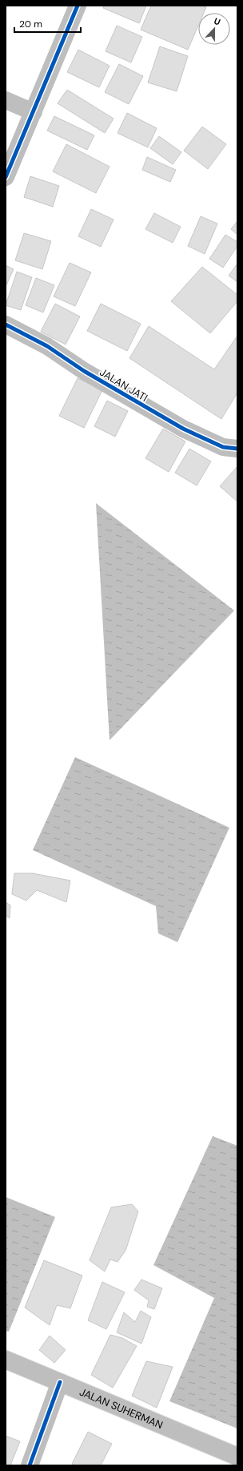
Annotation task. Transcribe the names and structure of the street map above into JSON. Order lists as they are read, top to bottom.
{
  "streets": {
    "street": ["JALAN JATI", "JALAN SUHERMAN"]
  },
  "scale_bar": "20 m",
  "north": "top"
}
